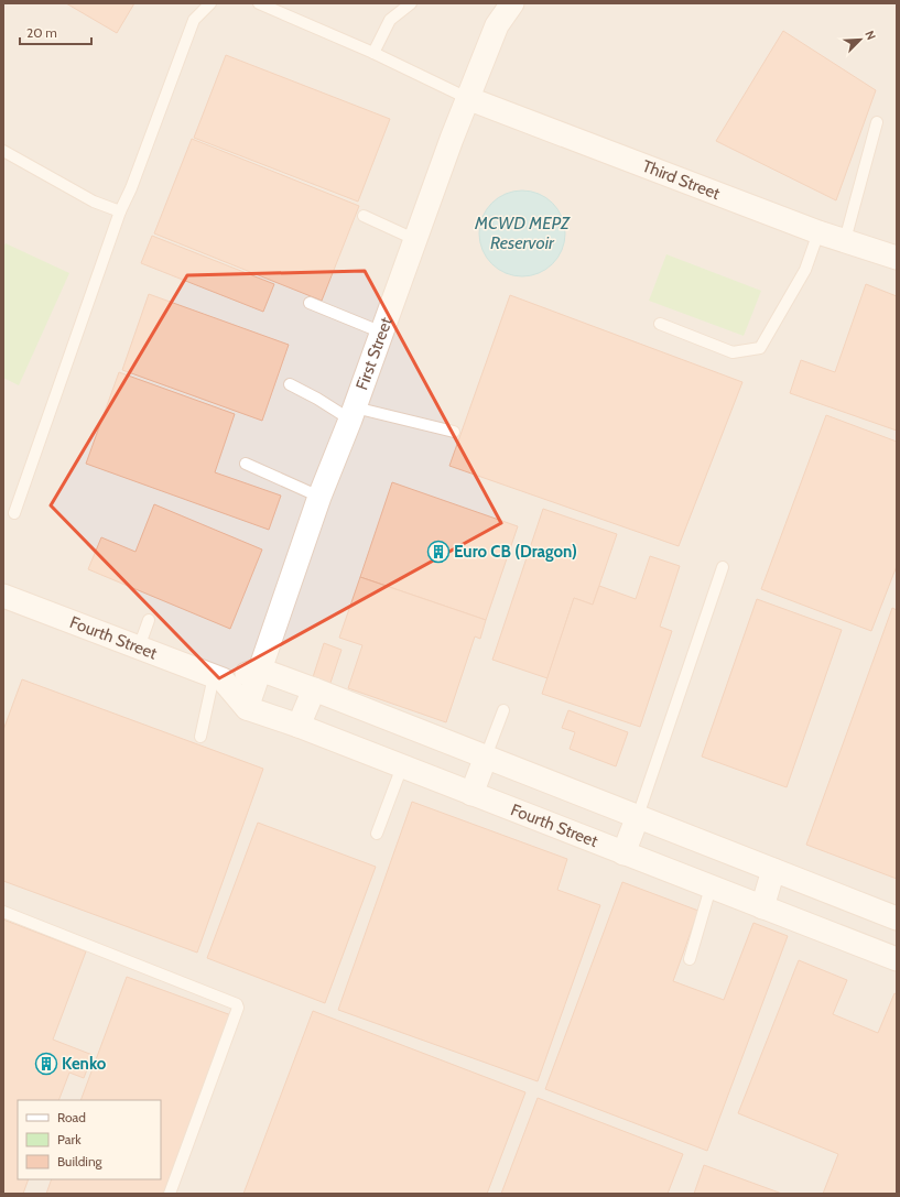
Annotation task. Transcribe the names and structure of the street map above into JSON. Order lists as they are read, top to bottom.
{
  "streets": {
    "street": ["Third Street", "First Street", "Fourth Street"]
  },
  "crossings": [
    ["Third Street", "First Street"],
    ["First Street", "Fourth Street"]
  ],
  "water": ["MCWD MEPZ Reservoir"],
  "places": {
    "building": ["Euro CB (Dragon)", "Kenko"]
  },
  "legend": ["Road", "Park", "Building"],
  "scale_bar": "20 m",
  "north": "top right"
}
